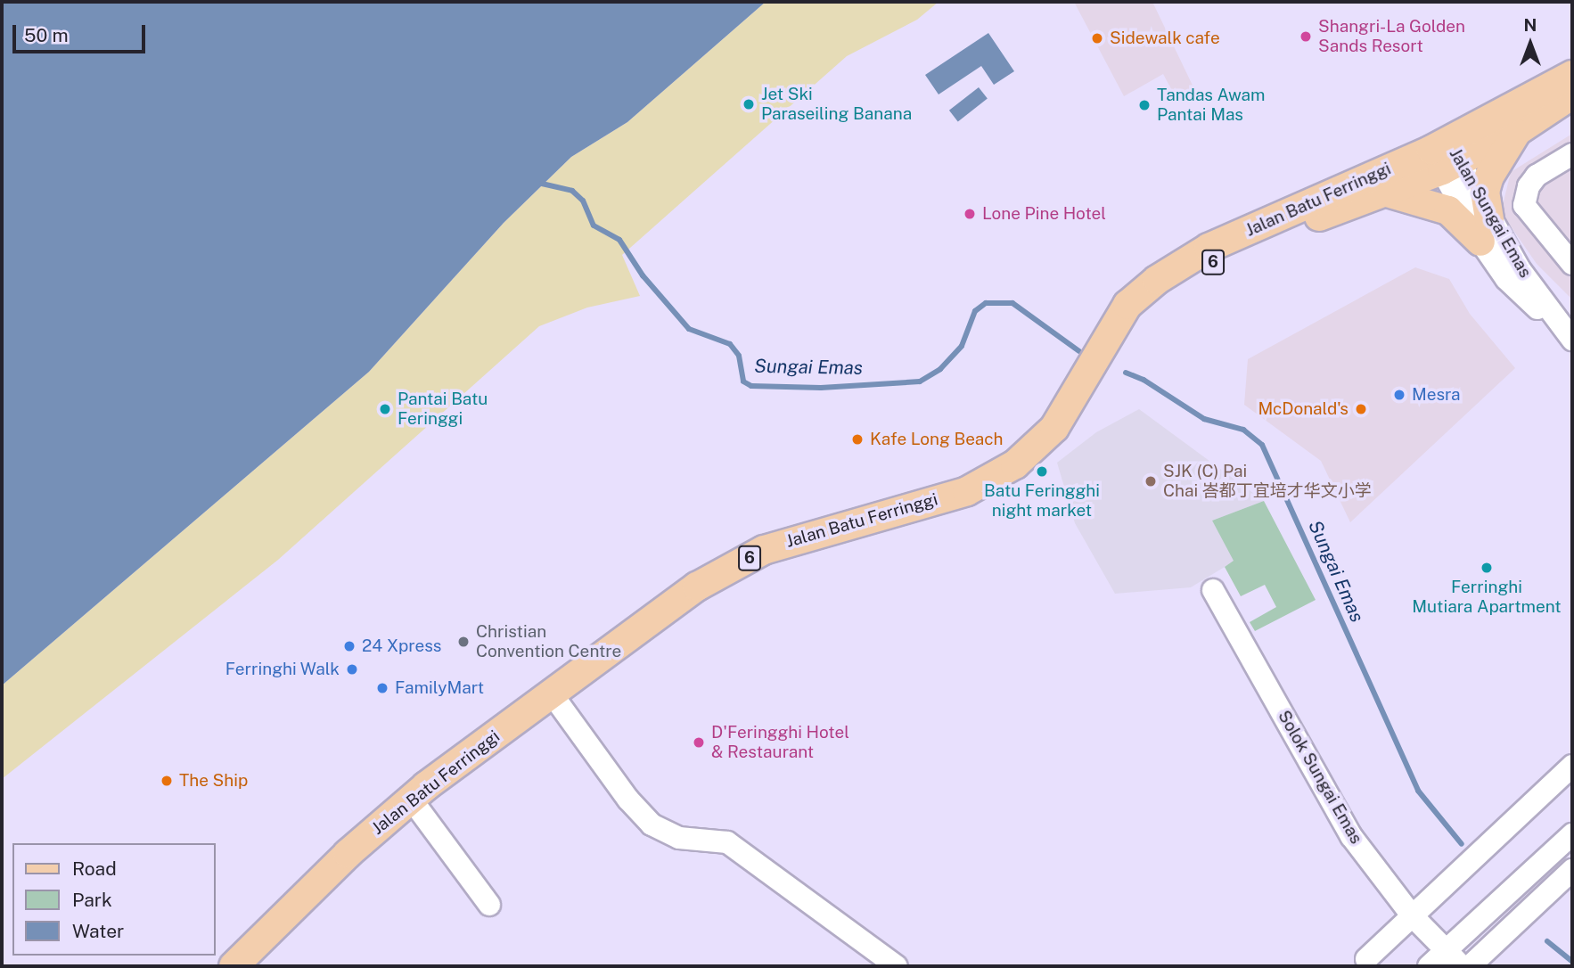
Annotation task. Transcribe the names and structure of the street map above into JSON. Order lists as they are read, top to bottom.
{
  "streets": {
    "main road": ["Jalan Batu Ferringgi", "6"],
    "street": ["Jalan Sungai Emas", "Solok Sungai Emas"]
  },
  "crossings": [
    ["Jalan Batu Ferringgi", "Jalan Sungai Emas"],
    ["Jalan Batu Ferringgi", "6"],
    ["Jalan Sungai Emas", "6"]
  ],
  "water": ["Sungai Emas"],
  "places": [
    "Shangri-La Golden Sands Resort",
    "Sidewalk cafe",
    "Jet Ski Paraseiling Banana",
    "Tandas Awam Pantai Mas",
    "Lone Pine Hotel",
    "Mesra",
    "Pantai Batu Feringgi",
    "McDonald's",
    "Kafe Long Beach",
    "Batu Feringghi night market",
    "SJK (C) Pai Chai 峇都丁宜培才华文小学",
    "Ferringhi Mutiara Apartment",
    "Christian Convention Centre",
    "24 Xpress",
    "Ferringhi Walk",
    "FamilyMart",
    "D'Feringghi Hotel & Restaurant",
    "The Ship"
  ],
  "legend": ["Road", "Park", "Water"],
  "scale_bar": "50 m",
  "north": "top"
}
